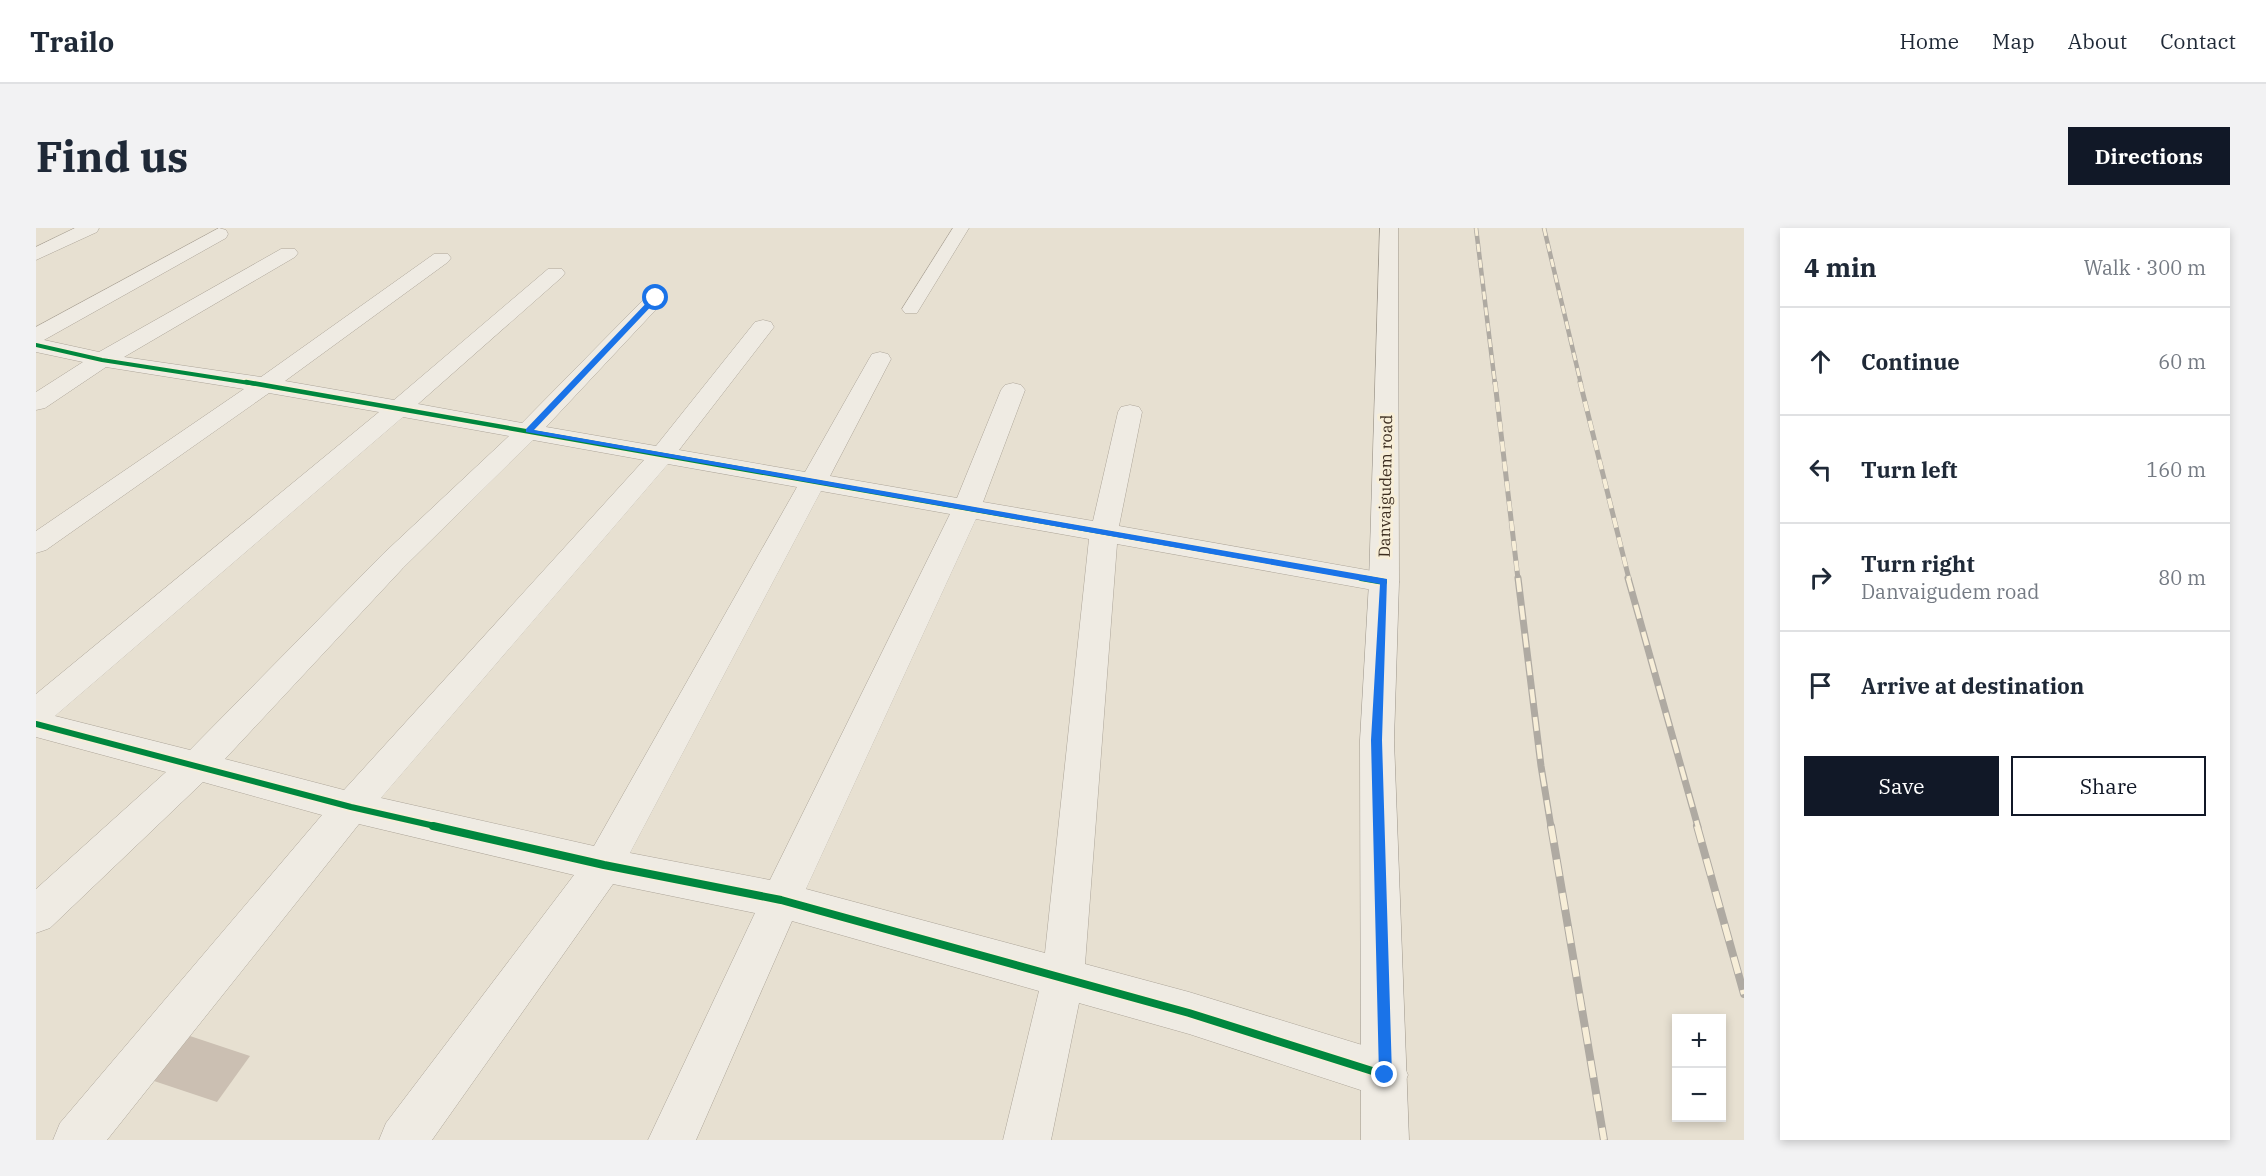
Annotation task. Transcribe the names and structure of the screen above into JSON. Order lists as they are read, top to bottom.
{
  "streets": {
    "street": ["Danvaigudem road"]
  },
  "page": {
    "header": "Trailo",
    "nav": [
      "Home",
      "Map",
      "About",
      "Contact"
    ],
    "buttons": [
      "Directions",
      ["Save", "Share"]
    ],
    "title": "Find us",
    "heading": ["4 min", "Walk · 300 m"],
    "list": [
      ["Continue", "60 m"],
      ["Turn left", "160 m"],
      ["Turn right", "Danvaigudem road", "80 m"],
      "Arrive at destination"
    ],
    "map_buttons": ["+", "−"]
  }
}
